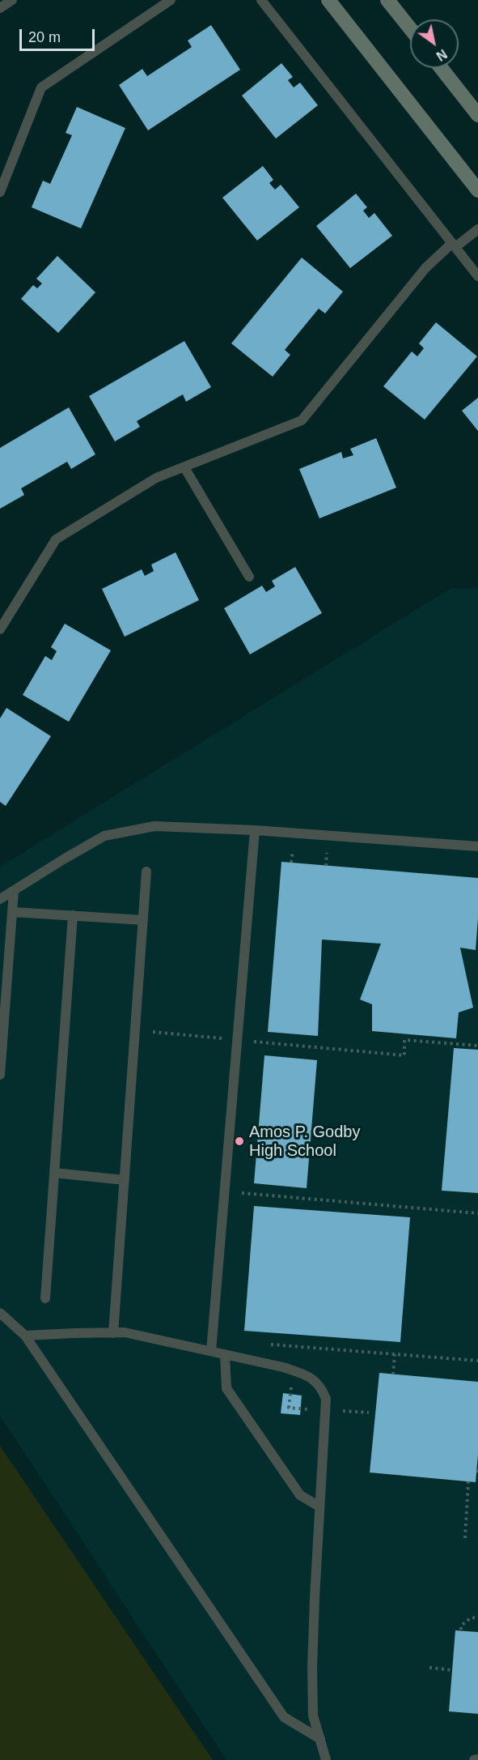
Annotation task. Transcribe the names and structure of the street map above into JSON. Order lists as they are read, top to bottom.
{
  "places": ["Amos P. Godby High School"],
  "scale_bar": "20 m",
  "north": "bottom right"
}
